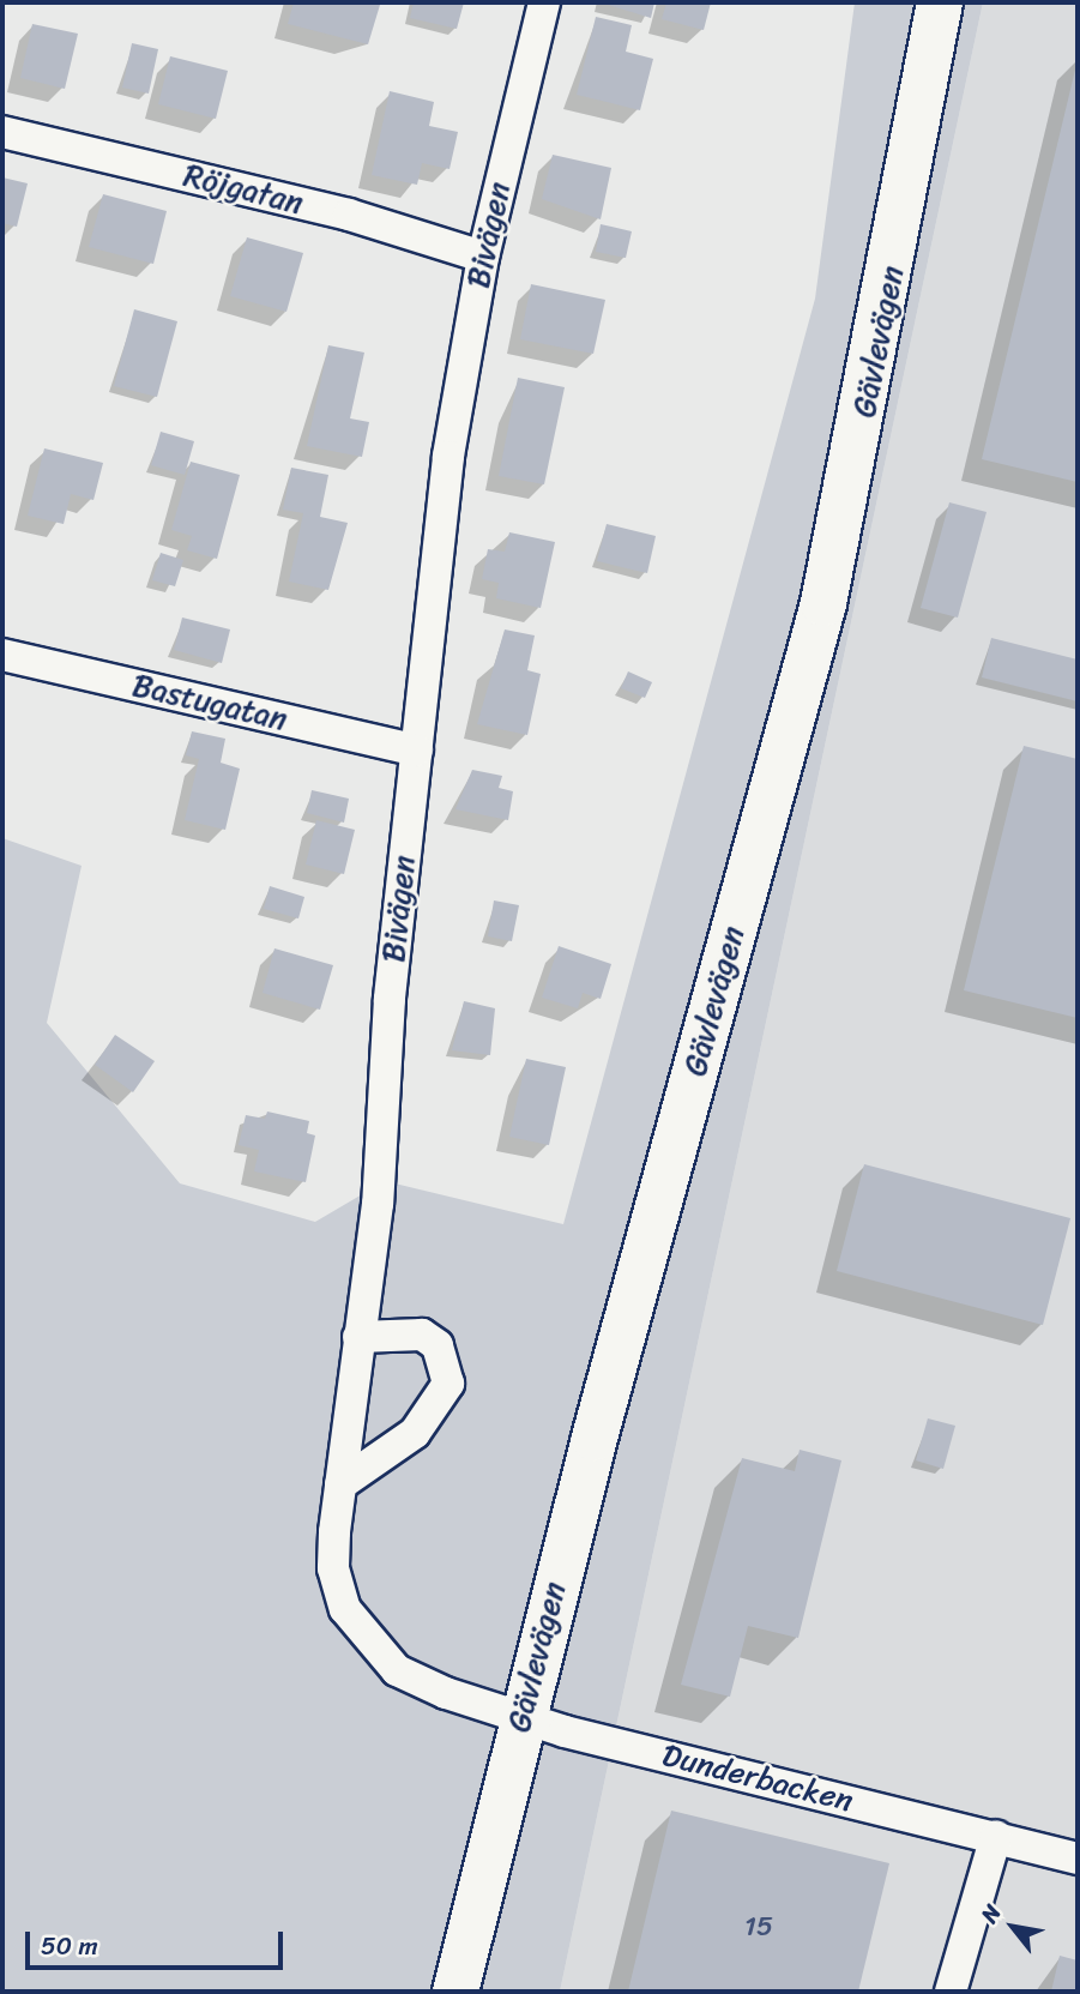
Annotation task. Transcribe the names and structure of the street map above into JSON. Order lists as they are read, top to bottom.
{
  "streets": {
    "main road": ["Gävlevägen"],
    "street": [
      "Röjgatan",
      "Bivägen",
      "Bastugatan",
      "Dunderbacken"
    ]
  },
  "crossings": [
    ["Röjgatan", "Bivägen"],
    ["Bivägen", "Gävlevägen"],
    ["Bivägen", "Bastugatan"],
    ["Bivägen", "Dunderbacken"],
    ["Gävlevägen", "Dunderbacken"]
  ],
  "house_numbers": ["15"],
  "scale_bar": "50 m",
  "north": "top left"
}
